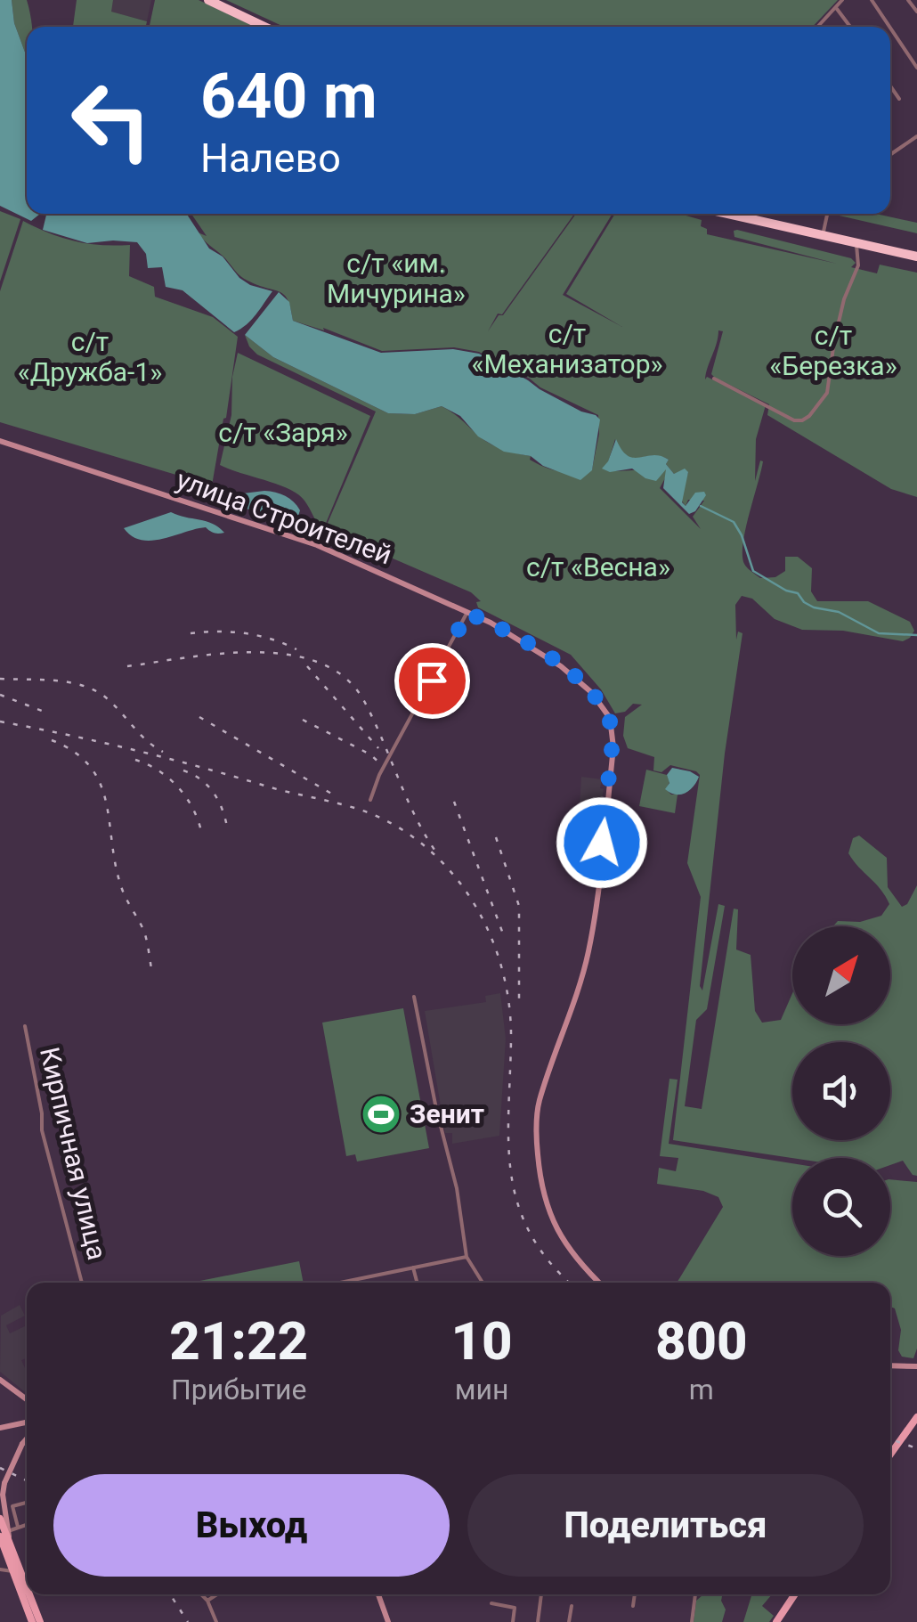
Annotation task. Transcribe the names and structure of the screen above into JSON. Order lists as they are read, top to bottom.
{
  "streets": {
    "main road": ["улица Строителей"],
    "street": ["Кирпичная улица"]
  },
  "parks": [
    "с/т «им. Мичурина»",
    "с/т «Механизатор»",
    "с/т «Березка»",
    "с/т «Дружба-1»",
    "с/т «Заря»",
    "с/т «Весна»"
  ],
  "places": {
    "sports": ["Зенит"]
  },
  "north": "top right",
  "page": {
    "turn": ["640 m", "Налево"],
    "eta": [
      "21:22",
      "Прибытие",
      "10",
      "мин",
      "800",
      "m"
    ],
    "buttons": ["Выход", "Поделиться"]
  }
}
